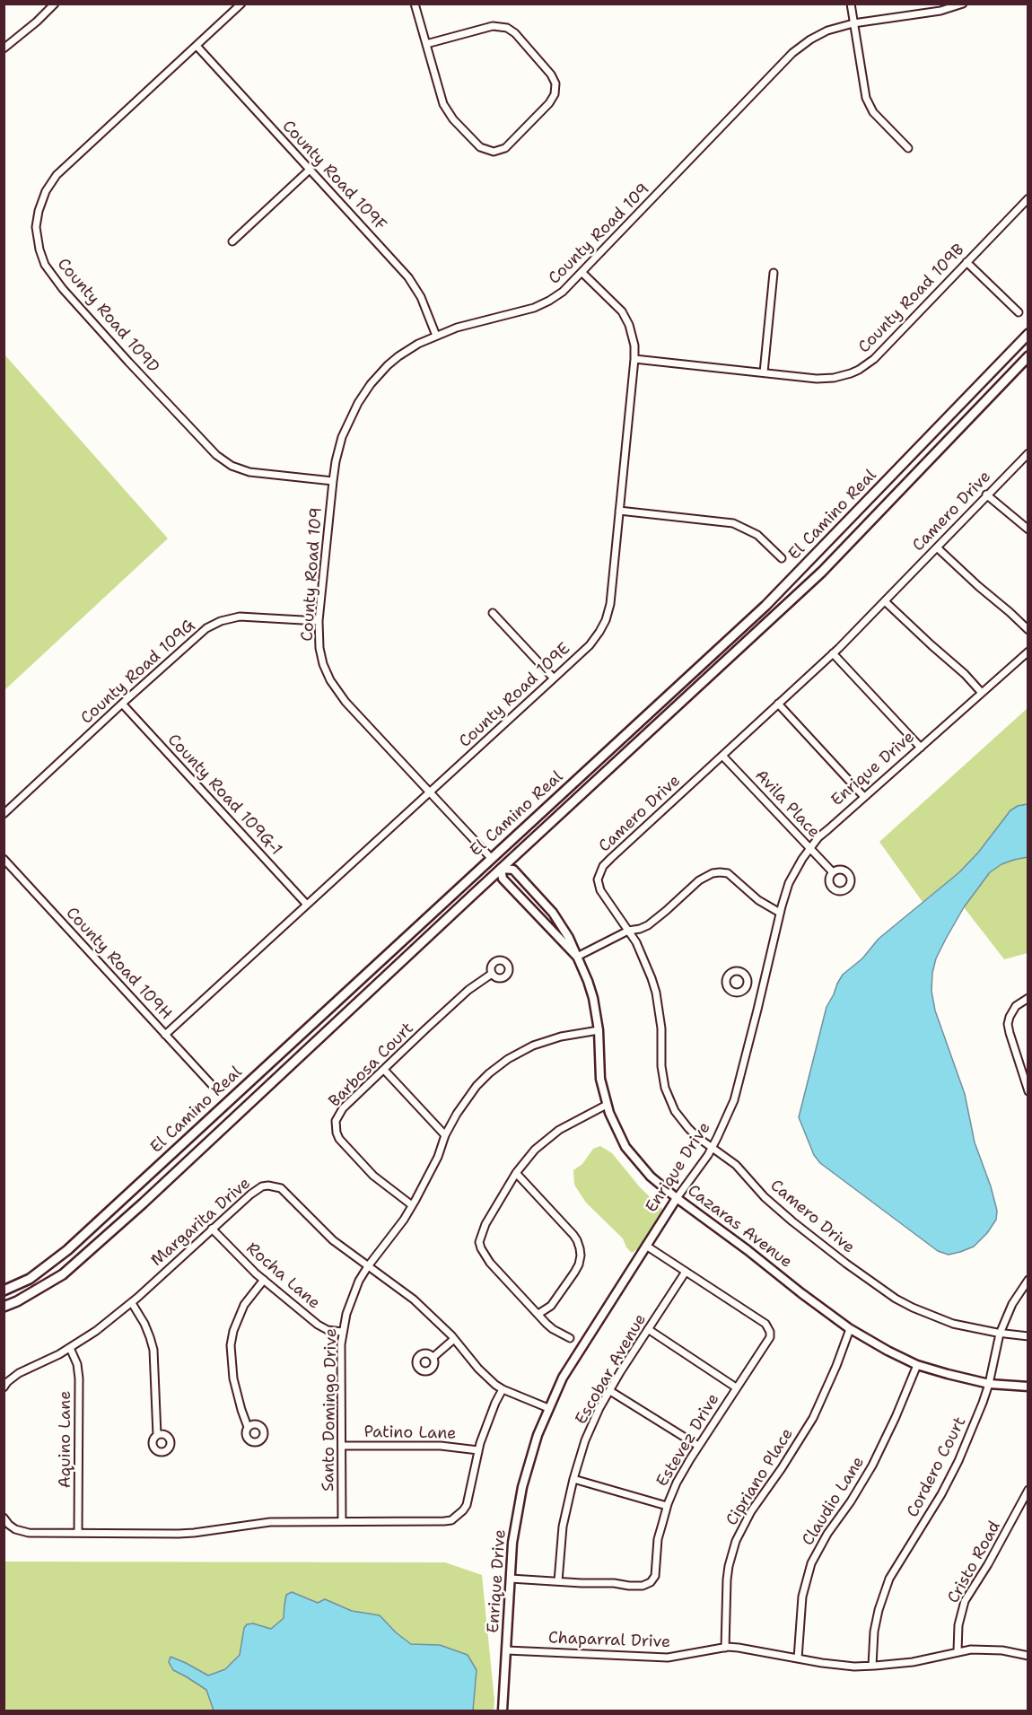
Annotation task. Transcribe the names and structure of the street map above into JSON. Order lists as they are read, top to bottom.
{
  "streets": {
    "main road": ["El Camino Real"],
    "street": [
      "County Road 109F",
      "County Road 109",
      "County Road 109B",
      "County Road 109D",
      "Camero Drive",
      "County Road 109G",
      "County Road 109E",
      "Enrique Drive",
      "County Road 109G-1",
      "Avila Place",
      "County Road 109H",
      "Barbosa Court",
      "Margarita Drive",
      "Cazaras Avenue",
      "Rocha Lane",
      "Escobar Avenue",
      "Santo Domingo Drive",
      "Patino Lane",
      "Aquino Lane",
      "Estevez Drive",
      "Cordero Court",
      "Cipriano Place",
      "Claudio Lane",
      "Cristo Road",
      "Chaparral Drive"
    ]
  },
  "crossings": [
    ["County Road 109F", "County Road 109"],
    ["County Road 109F", "County Road 109D"],
    ["County Road 109", "County Road 109D"],
    ["County Road 109", "El Camino Real"],
    ["County Road 109", "County Road 109G"],
    ["County Road 109", "County Road 109E"],
    ["County Road 109B", "County Road 109E"],
    ["Camero Drive", "Enrique Drive"],
    ["Camero Drive", "Avila Place"],
    ["Camero Drive", "Cordero Court"],
    ["El Camino Real", "Cazaras Avenue"],
    ["County Road 109G", "County Road 109G-1"],
    ["County Road 109E", "County Road 109G-1"],
    ["County Road 109E", "County Road 109H"],
    ["Enrique Drive", "Avila Place"],
    ["Enrique Drive", "Margarita Drive"],
    ["Enrique Drive", "Cazaras Avenue"],
    ["Enrique Drive", "Estevez Drive"],
    ["Enrique Drive", "Chaparral Drive"],
    ["Barbosa Court", "Santo Domingo Drive"],
    ["Margarita Drive", "Rocha Lane"],
    ["Margarita Drive", "Santo Domingo Drive"],
    ["Margarita Drive", "Aquino Lane"],
    ["Cazaras Avenue", "Santo Domingo Drive"],
    ["Cazaras Avenue", "Cordero Court"],
    ["Cazaras Avenue", "Cipriano Place"],
    ["Cazaras Avenue", "Claudio Lane"],
    ["Rocha Lane", "Santo Domingo Drive"],
    ["Escobar Avenue", "Estevez Drive"],
    ["Santo Domingo Drive", "Patino Lane"],
    ["Cordero Court", "Chaparral Drive"],
    ["Cipriano Place", "Chaparral Drive"],
    ["Claudio Lane", "Chaparral Drive"],
    ["Cristo Road", "Chaparral Drive"]
  ]
}
